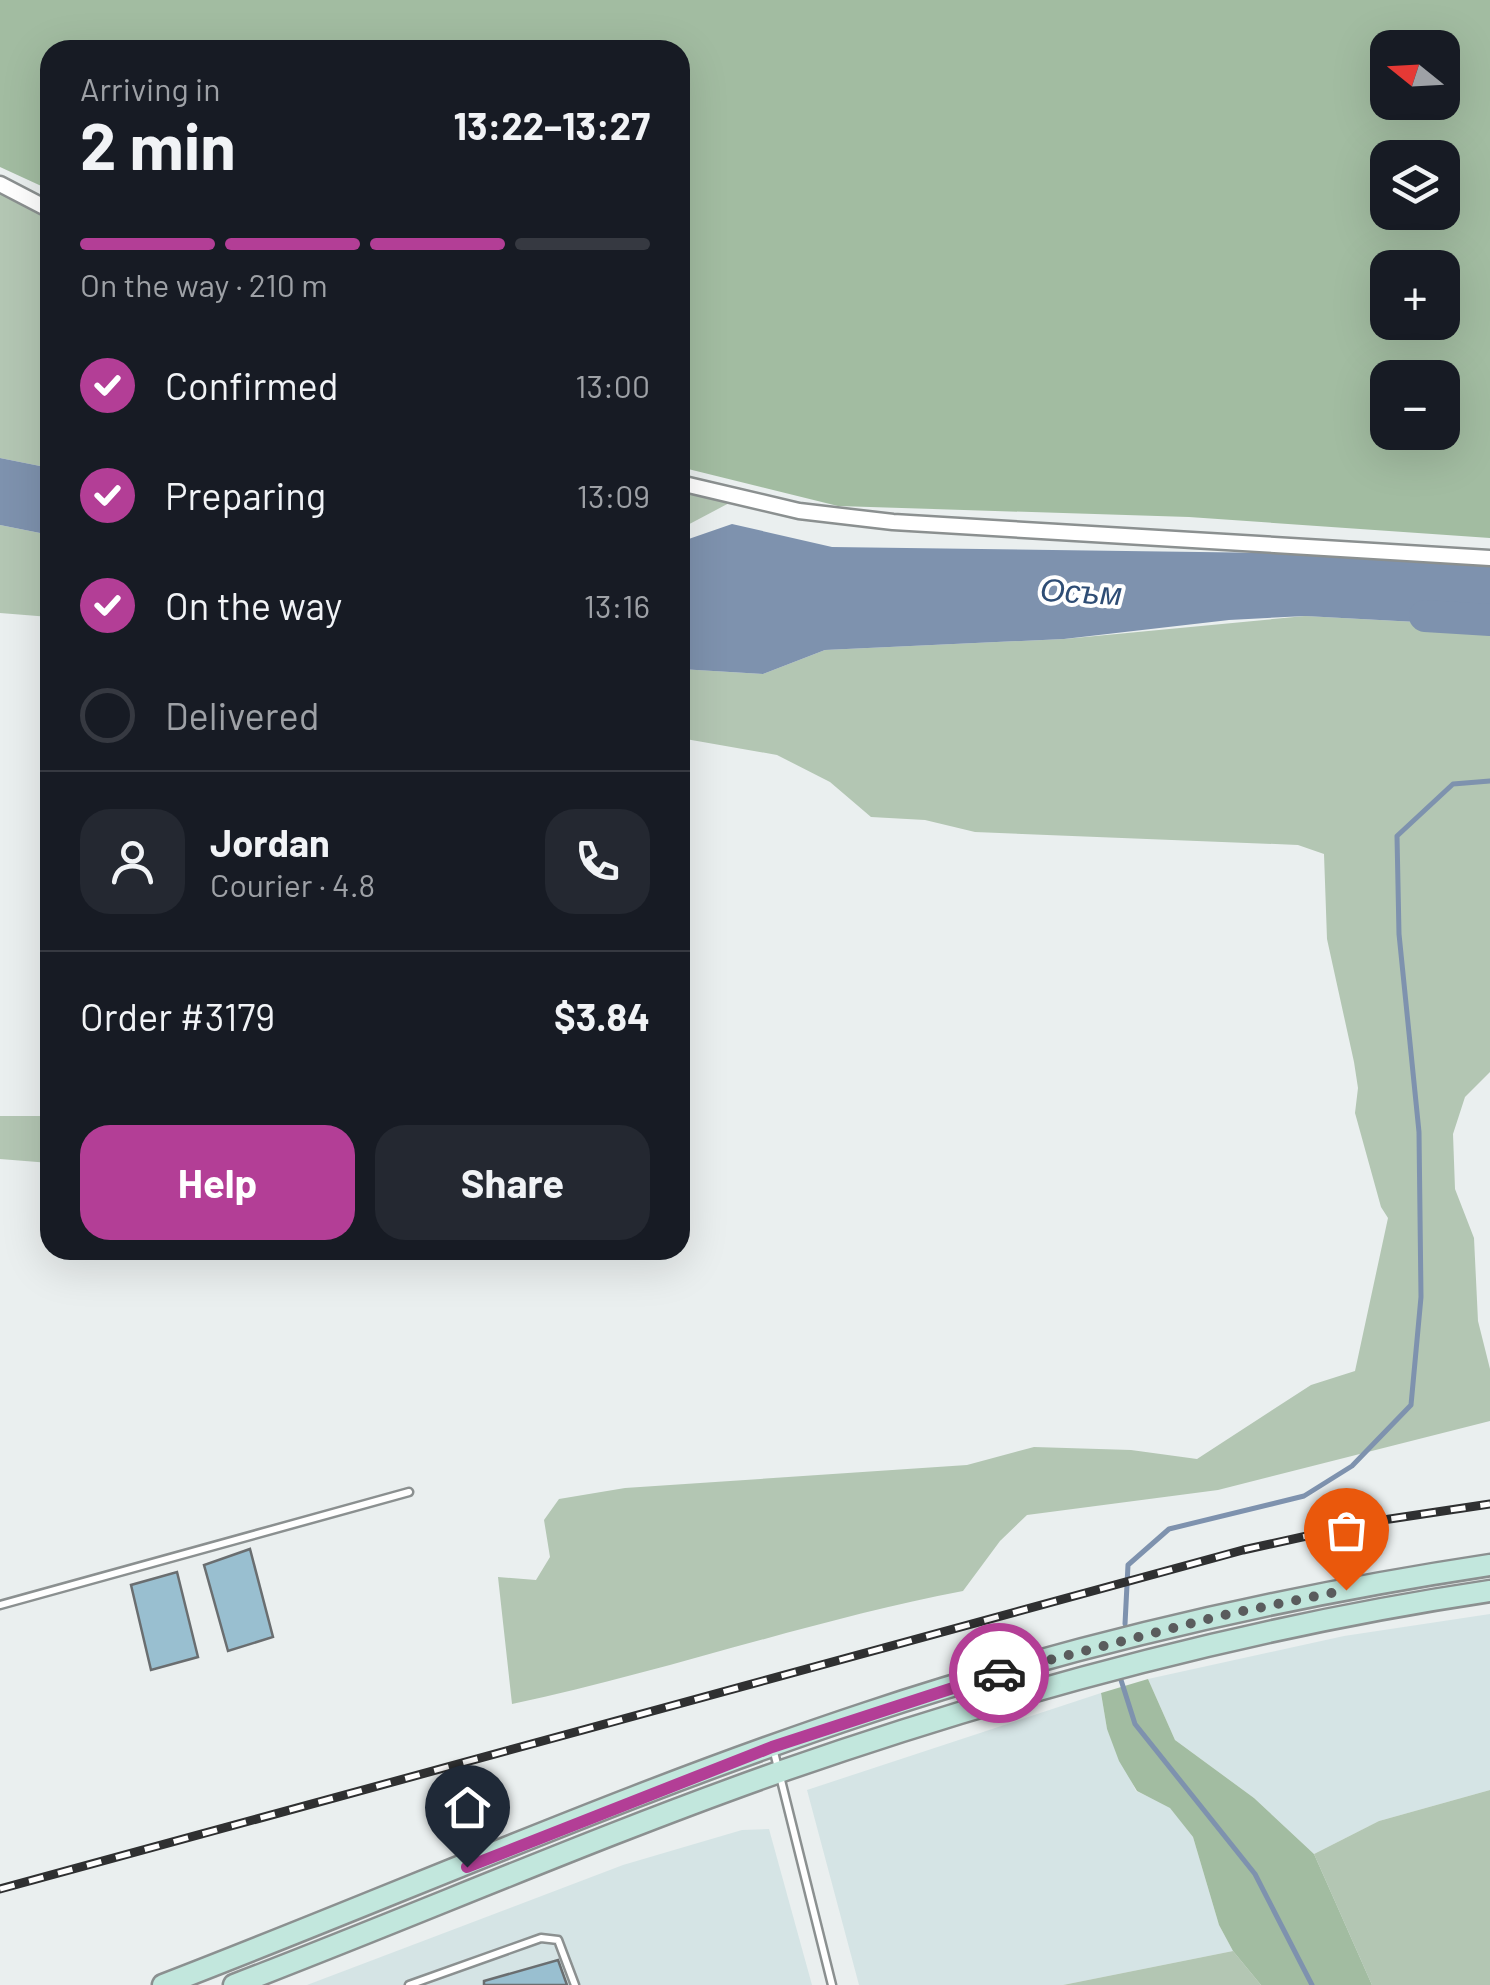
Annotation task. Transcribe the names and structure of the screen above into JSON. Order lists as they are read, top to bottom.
{
  "water": ["Осъм"],
  "north": "left",
  "page": {
    "map_buttons": ["+", "−"],
    "heading": ["2 min", "Arriving in", "13:22–13:27"],
    "panel": [
      "Jordan",
      "Courier · 4.8",
      "Order #3179",
      "$3.84"
    ],
    "bar": "On the way · 210 m",
    "list": [
      ["Confirmed", "13:00"],
      ["Preparing", "13:09"],
      ["On the way", "13:16"],
      "Delivered"
    ],
    "buttons": ["Help", "Share"]
  }
}
